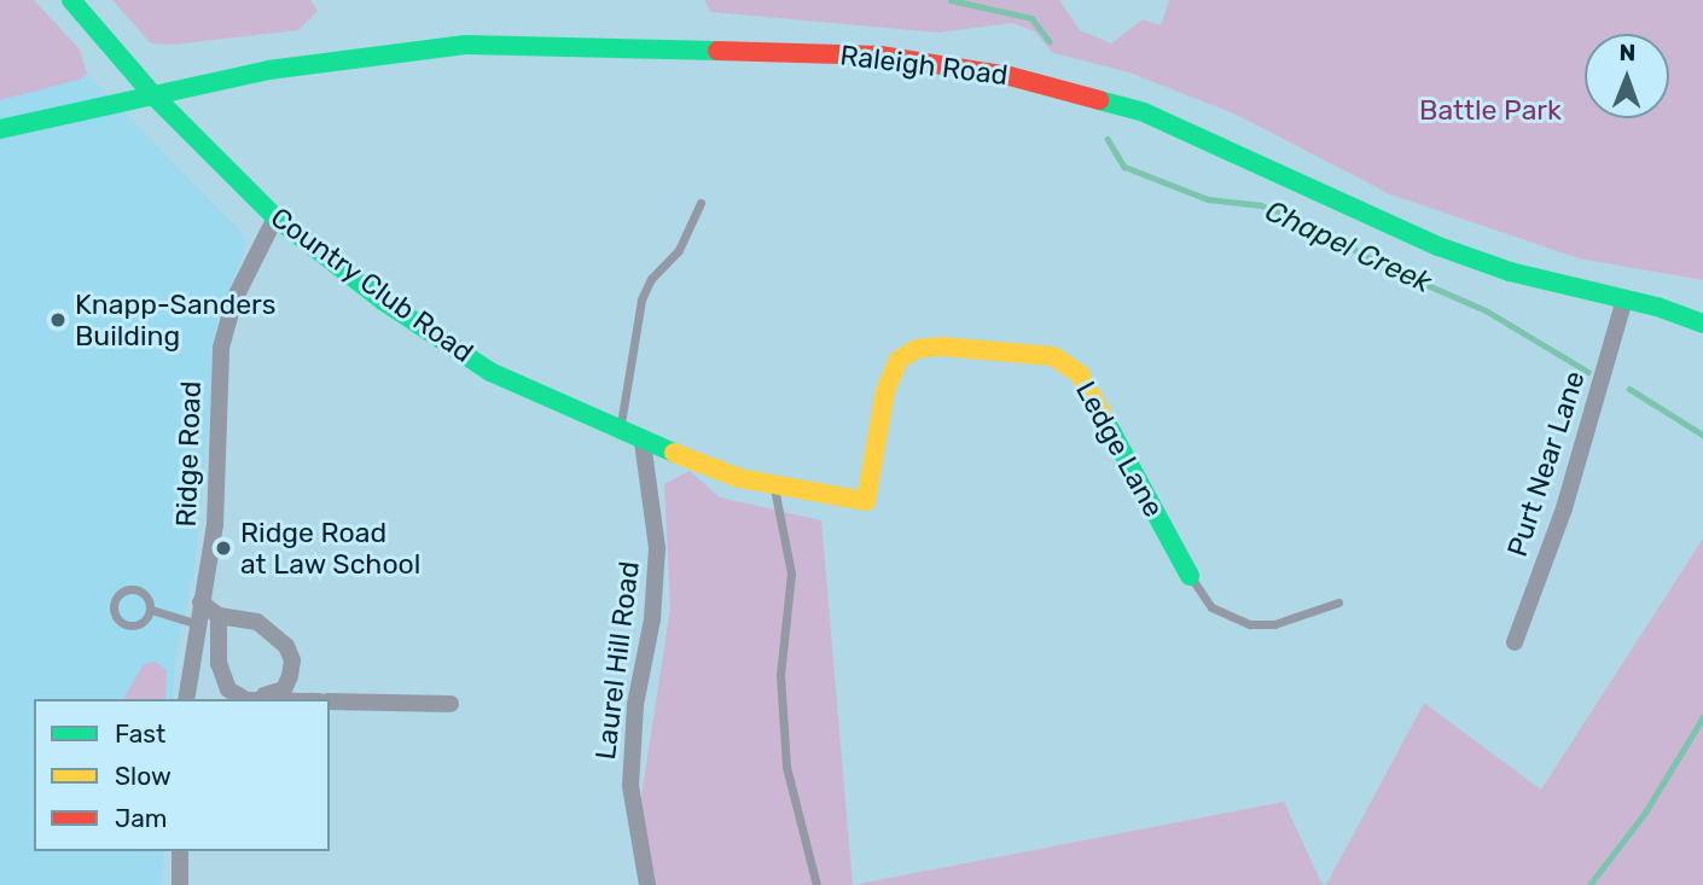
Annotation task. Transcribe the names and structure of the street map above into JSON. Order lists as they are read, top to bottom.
{
  "streets": {
    "main road": ["Raleigh Road", "Country Club Road", "Ledge Lane"],
    "street": ["Ridge Road", "Purt Near Lane", "Laurel Hill Road"]
  },
  "crossings": [
    ["Raleigh Road", "Country Club Road"],
    ["Raleigh Road", "Purt Near Lane"],
    ["Country Club Road", "Ledge Lane"],
    ["Country Club Road", "Ridge Road"],
    ["Country Club Road", "Laurel Hill Road"],
    ["Ledge Lane", "Laurel Hill Road"]
  ],
  "water": ["Chapel Creek"],
  "parks": ["Battle Park"],
  "places": ["Knapp-Sanders Building", "Ridge Road at Law School"],
  "legend": ["Fast", "Slow", "Jam"],
  "north": "top"
}
